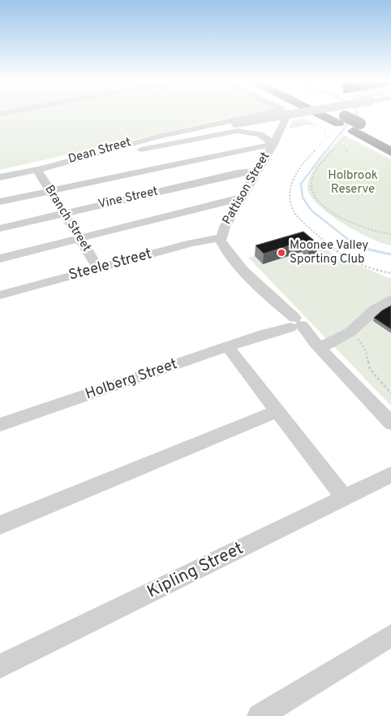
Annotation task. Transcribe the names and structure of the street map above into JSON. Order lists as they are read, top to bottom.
{
  "streets": {
    "street": [
      "Dean Street",
      "Pattison Street",
      "Vine Street",
      "Branch Street",
      "Steele Street",
      "Holberg Street",
      "Kipling Street"
    ]
  },
  "crossings": [
    ["Dean Street", "Pattison Street"],
    ["Dean Street", "Branch Street"],
    ["Pattison Street", "Vine Street"],
    ["Pattison Street", "Steele Street"],
    ["Pattison Street", "Holberg Street"],
    ["Vine Street", "Branch Street"],
    ["Branch Street", "Steele Street"]
  ],
  "parks": ["Holbrook Reserve"],
  "places": ["Moonee Valley Sporting Club"]
}
